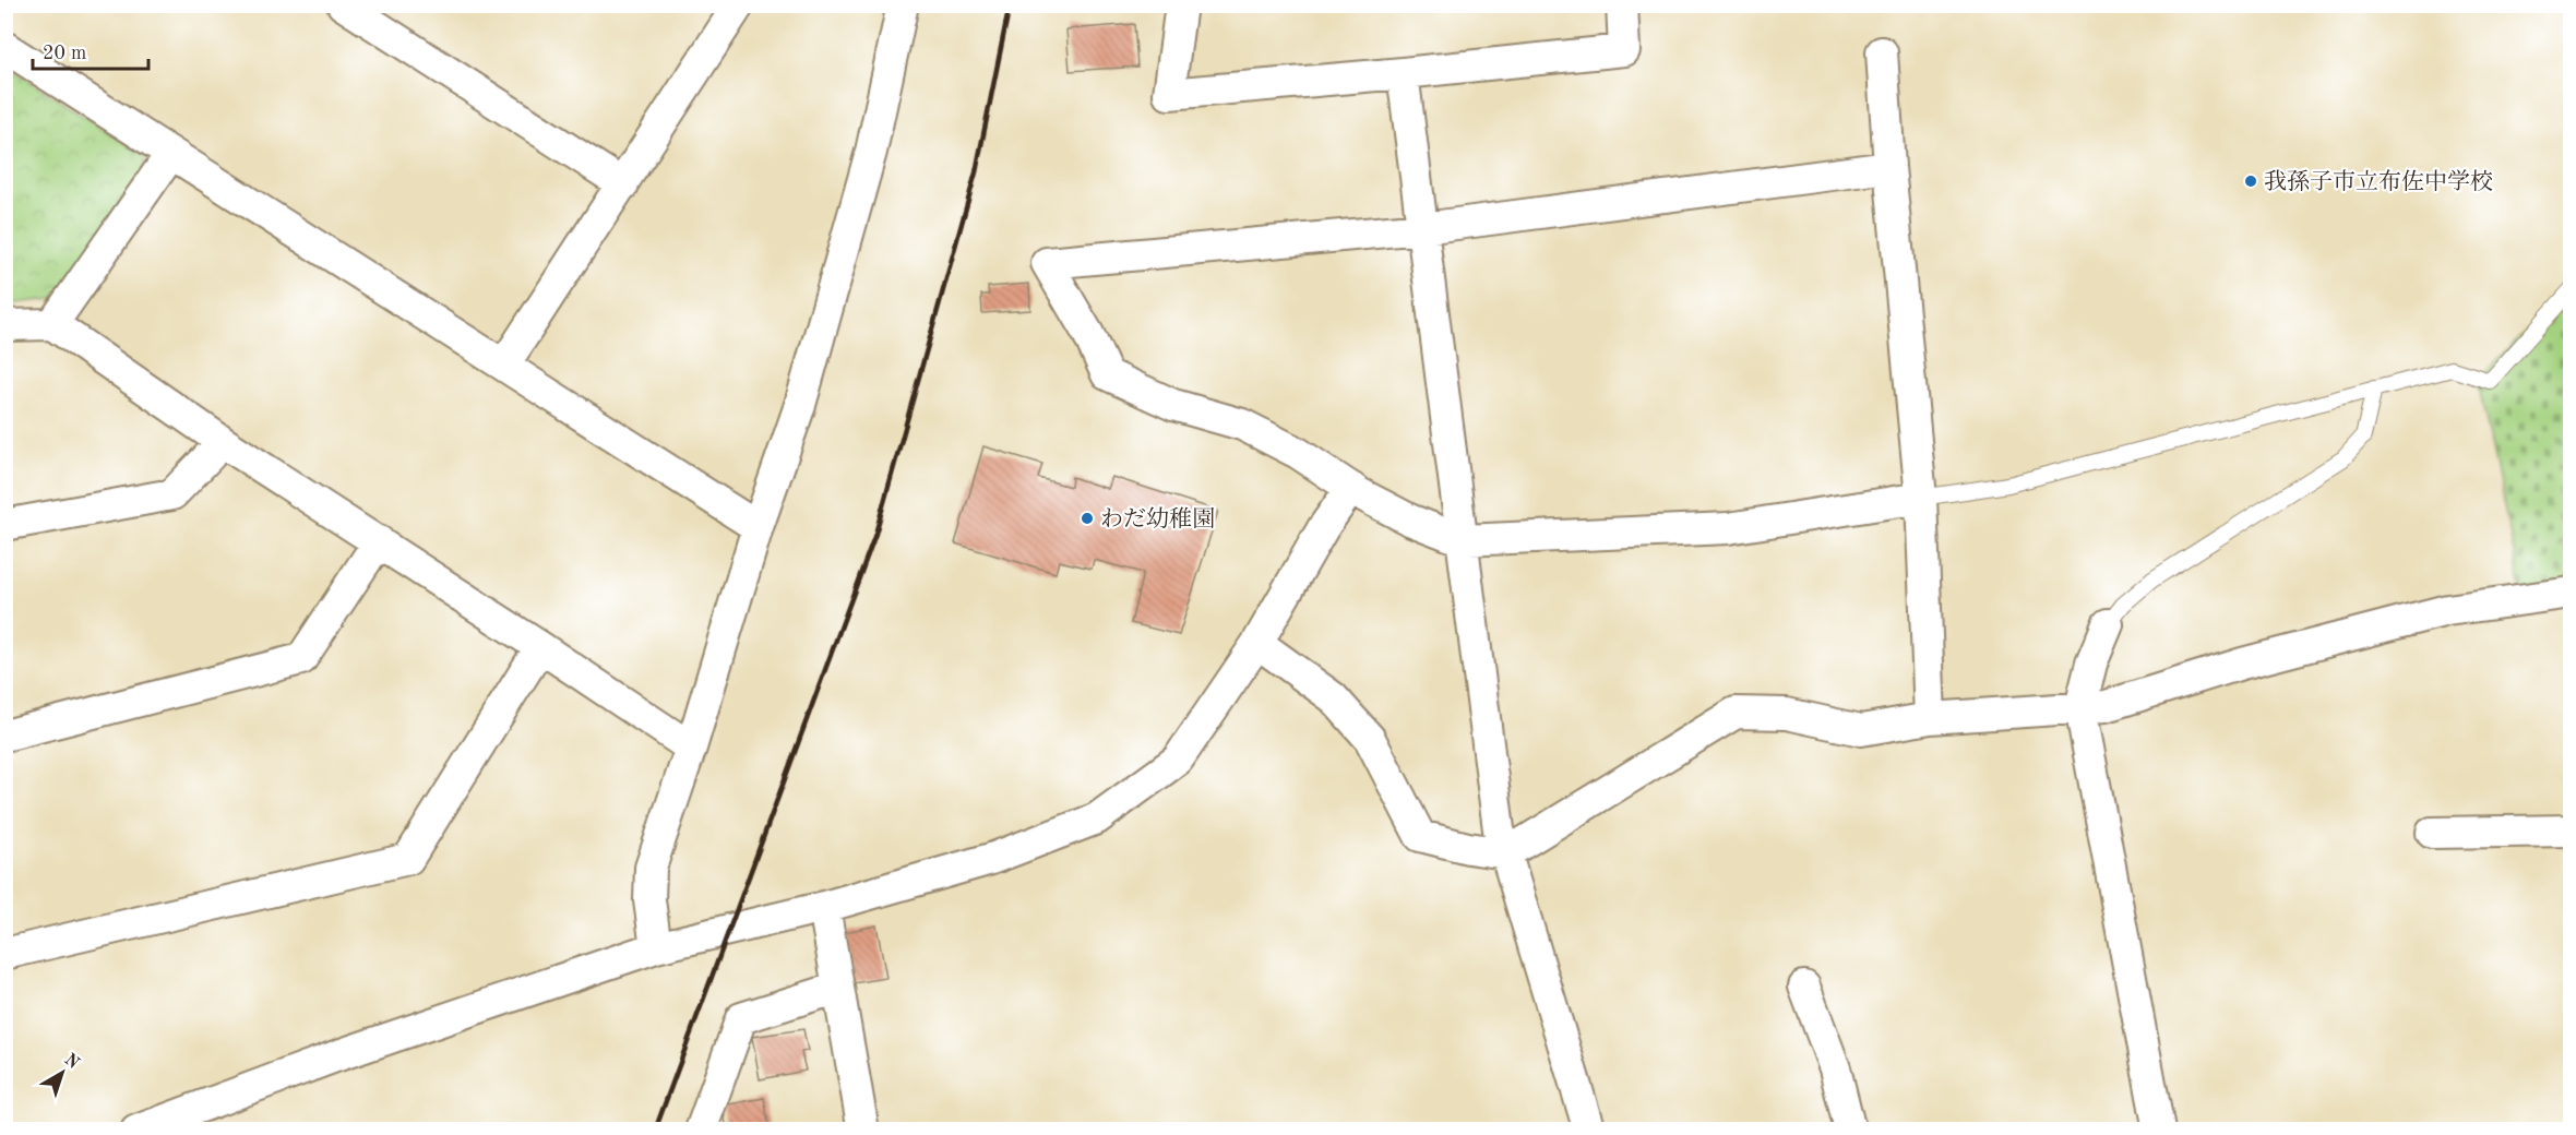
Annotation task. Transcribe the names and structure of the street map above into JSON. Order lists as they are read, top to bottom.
{
  "places": ["我孫子市立布佐中学校", "わだ幼稚園"],
  "scale_bar": "20 m",
  "north": "top right"
}
